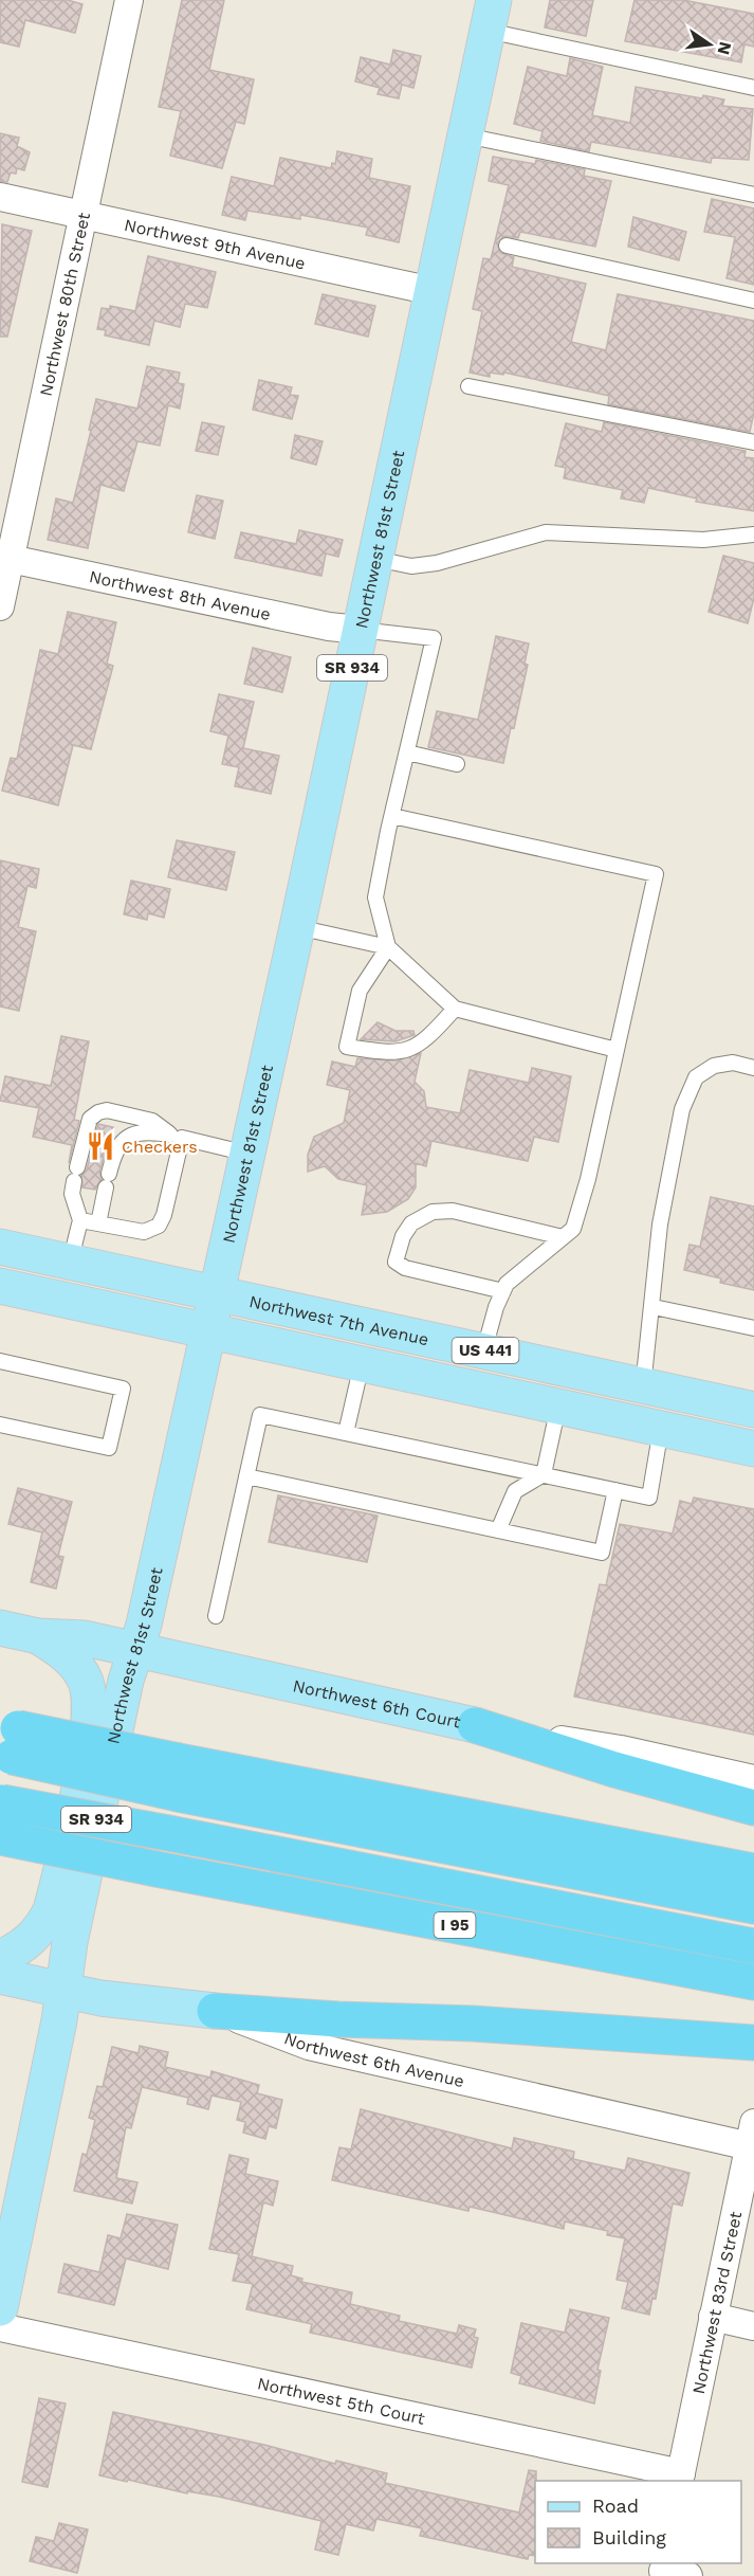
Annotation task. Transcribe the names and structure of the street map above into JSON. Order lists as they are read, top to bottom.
{
  "streets": {
    "highway": ["I 95"],
    "main road": [
      "Northwest 81st Street",
      "SR 934",
      "Northwest 7th Avenue",
      "US 441",
      "Northwest 6th Court",
      "Northwest 6th Avenue"
    ],
    "street": [
      "Northwest 9th Avenue",
      "Northwest 80th Street",
      "Northwest 8th Avenue",
      "Northwest 83rd Street",
      "Northwest 5th Court"
    ]
  },
  "crossings": [
    ["Northwest 9th Avenue", "Northwest 80th Street"],
    ["Northwest 9th Avenue", "Northwest 81st Street"],
    ["Northwest 80th Street", "Northwest 8th Avenue"],
    ["Northwest 81st Street", "Northwest 8th Avenue"],
    ["Northwest 81st Street", "Northwest 7th Avenue"],
    ["Northwest 81st Street", "US 441"],
    ["Northwest 81st Street", "Northwest 6th Court"],
    ["Northwest 81st Street", "Northwest 6th Avenue"],
    ["Northwest 6th Avenue", "Northwest 83rd Street"],
    ["Northwest 83rd Street", "Northwest 5th Court"]
  ],
  "places": {
    "restaurant": ["Checkers"]
  },
  "legend": ["Road", "Building"],
  "north": "right"
}
